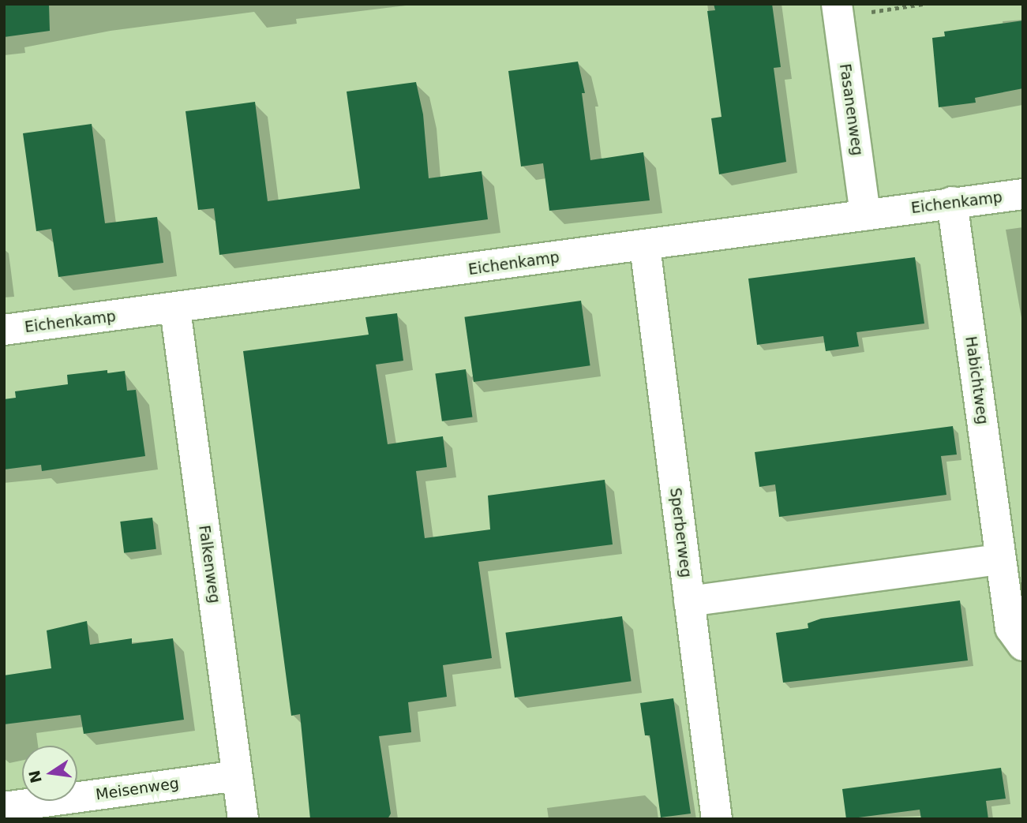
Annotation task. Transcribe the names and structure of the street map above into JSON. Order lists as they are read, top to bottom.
{
  "streets": {
    "street": [
      "Fasanenweg",
      "Eichenkamp",
      "Habichtweg",
      "Sperberweg",
      "Falkenweg",
      "Meisenweg"
    ]
  },
  "crossings": [
    ["Fasanenweg", "Eichenkamp"],
    ["Eichenkamp", "Habichtweg"],
    ["Eichenkamp", "Sperberweg"],
    ["Eichenkamp", "Falkenweg"],
    ["Falkenweg", "Meisenweg"]
  ],
  "north": "left"
}
